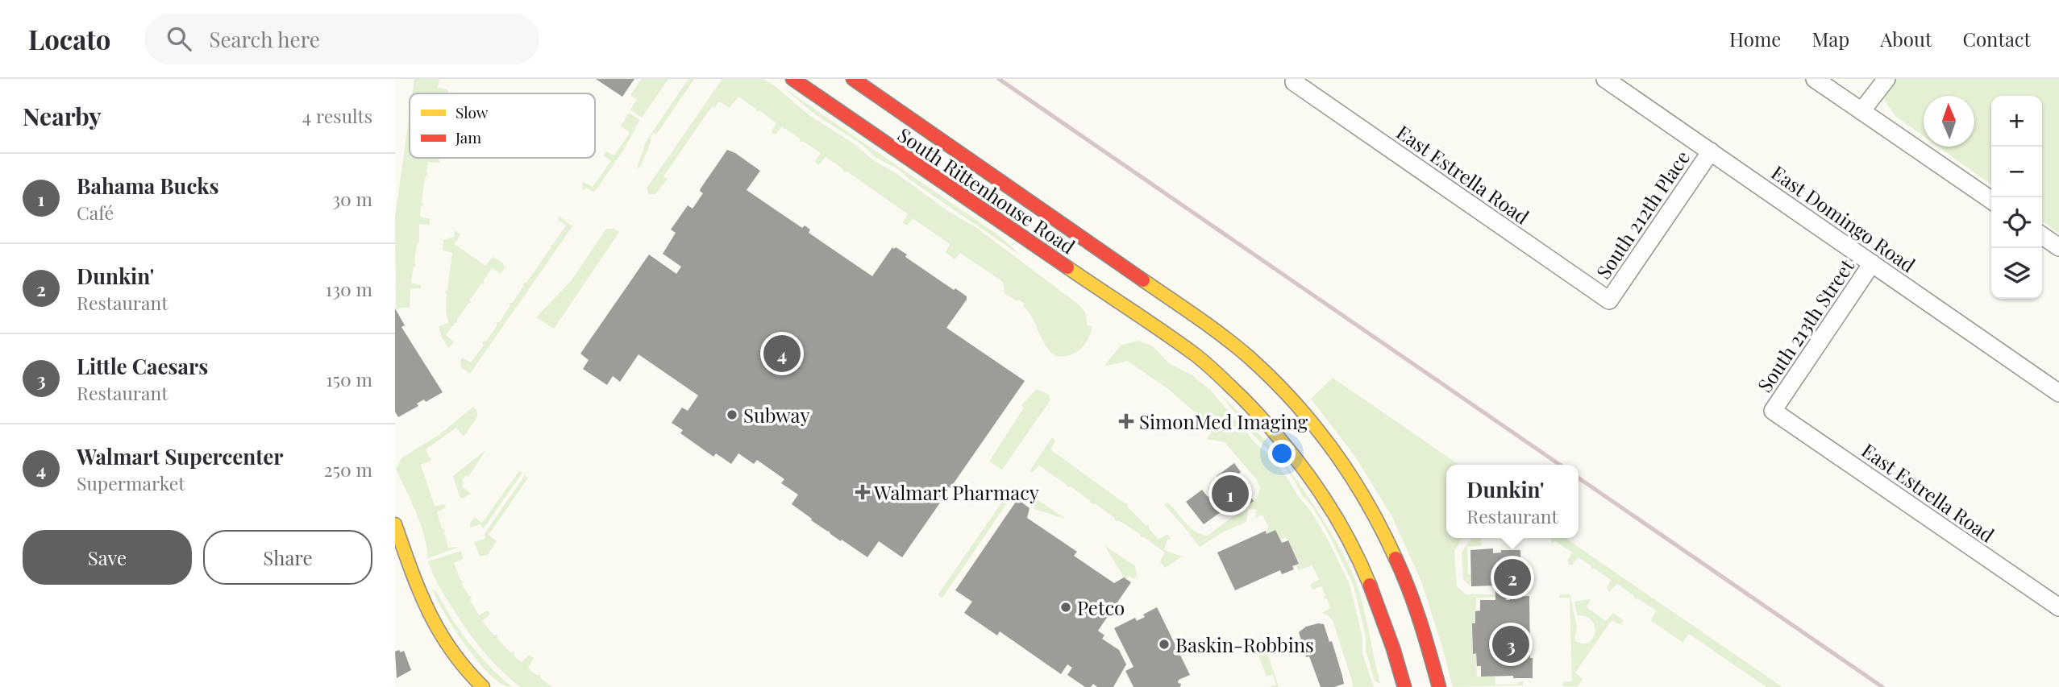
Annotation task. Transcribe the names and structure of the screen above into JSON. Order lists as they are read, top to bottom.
{
  "streets": {
    "main road": ["South Rittenhouse Road"],
    "street": [
      "East Estrella Road",
      "South 212th Place",
      "East Domingo Road",
      "South 213th Street"
    ]
  },
  "crossings": [
    ["East Estrella Road", "South 212th Place"],
    ["East Estrella Road", "South 213th Street"],
    ["South 212th Place", "East Domingo Road"],
    ["East Domingo Road", "South 213th Street"]
  ],
  "places": {
    "other": ["Subway", "Petco", "Baskin-Robbins"],
    "health": ["SimonMed Imaging", "Walmart Pharmacy"]
  },
  "legend": ["Slow", "Jam"],
  "north": "top",
  "page": {
    "header": "Locato",
    "search": "Search here",
    "nav": [
      "Home",
      "Map",
      "About",
      "Contact"
    ],
    "heading": ["Nearby", "4 results"],
    "map_buttons": ["+", "−"],
    "list": [
      {
        "mark": "1",
        "name": "Bahama Bucks",
        "note": "Café",
        "value": "30 m"
      },
      {
        "mark": "2",
        "name": "Dunkin'",
        "note": "Restaurant",
        "value": "130 m"
      },
      {
        "mark": "3",
        "name": "Little Caesars",
        "note": "Restaurant",
        "value": "150 m"
      },
      {
        "mark": "4",
        "name": "Walmart Supercenter",
        "note": "Supermarket",
        "value": "250 m"
      }
    ],
    "pins": [
      "4",
      "1",
      "2",
      "3"
    ],
    "popup": ["Dunkin'", "Restaurant"],
    "buttons": ["Save", "Share"]
  }
}
